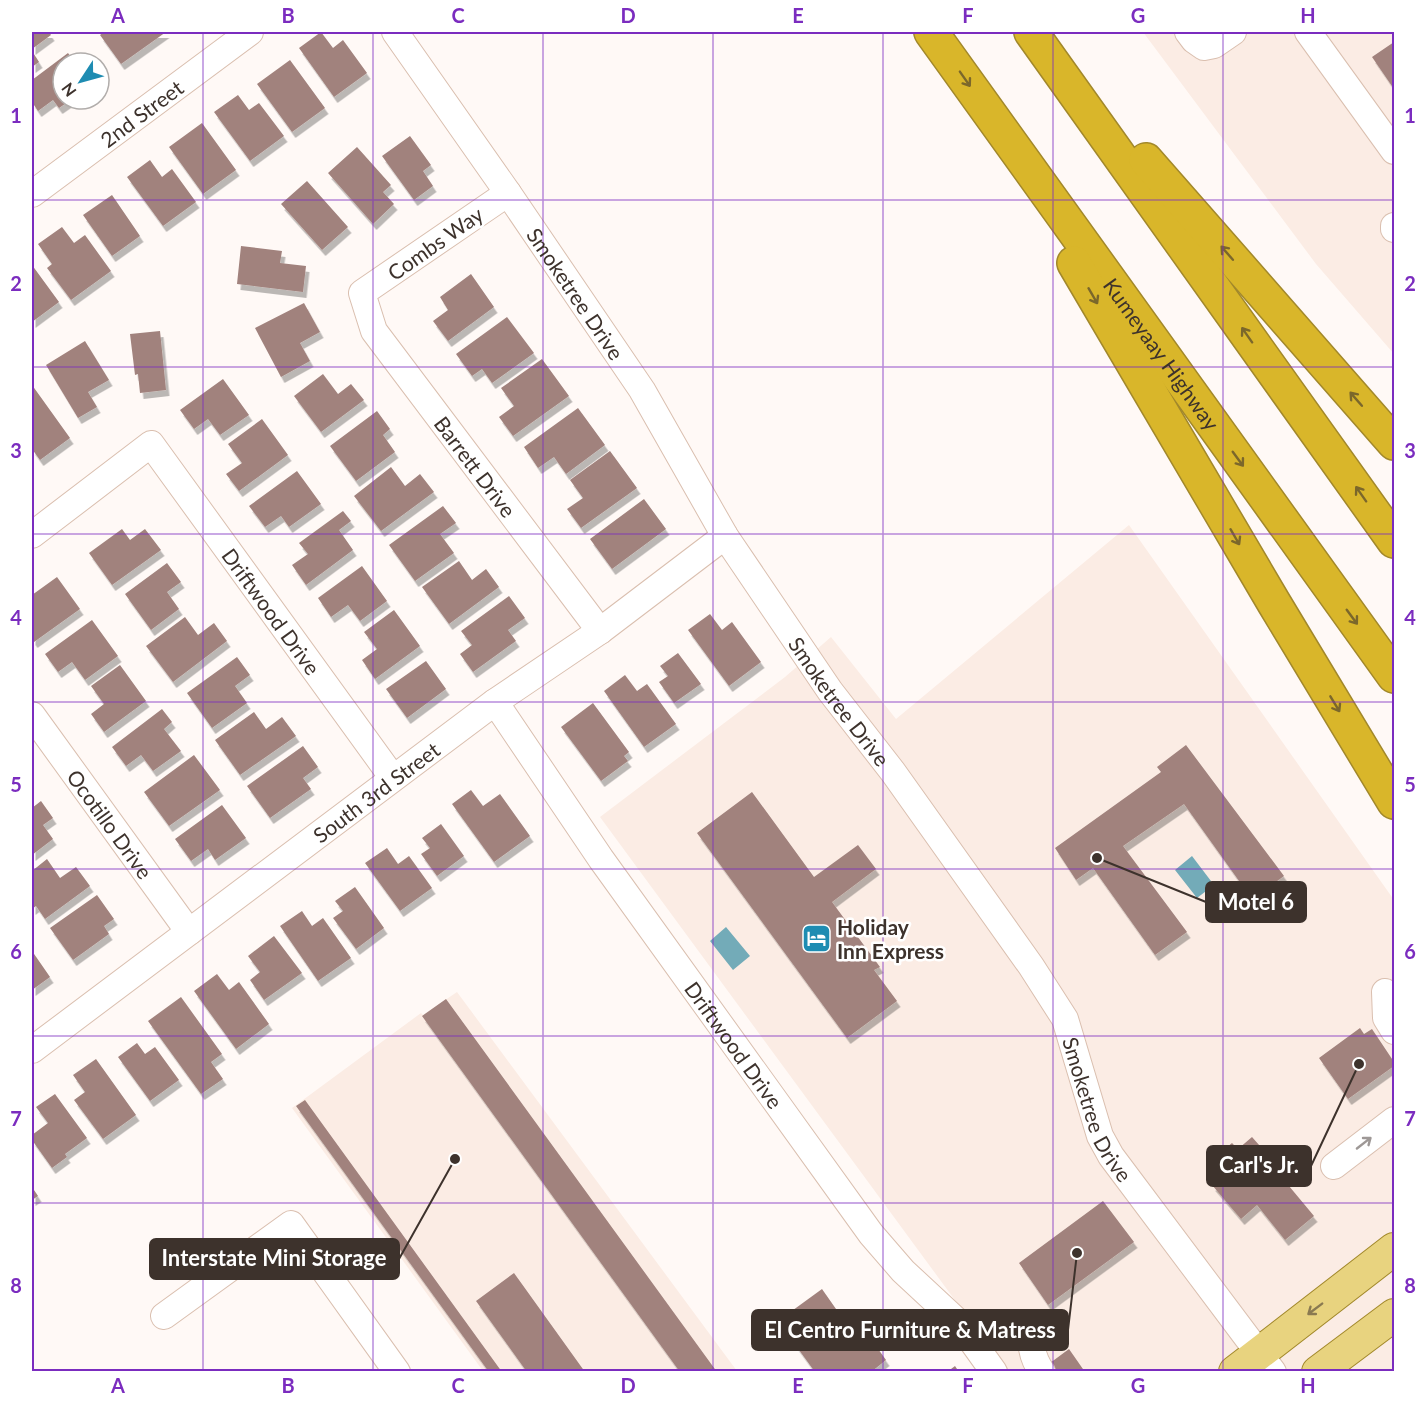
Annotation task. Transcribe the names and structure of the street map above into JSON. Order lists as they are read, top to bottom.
{
  "streets": {
    "highway": ["Kumeyaay Highway"],
    "street": [
      "2nd Street",
      "Combs Way",
      "Smoketree Drive",
      "Barrett Drive",
      "Driftwood Drive",
      "South 3rd Street",
      "Ocotillo Drive"
    ]
  },
  "crossings": [
    ["Combs Way", "Smoketree Drive"],
    ["Combs Way", "Barrett Drive"],
    ["Smoketree Drive", "South 3rd Street"],
    ["Barrett Drive", "South 3rd Street"],
    ["Driftwood Drive", "South 3rd Street"],
    ["South 3rd Street", "Ocotillo Drive"]
  ],
  "places": {
    "other": [
      "Motel 6",
      "Carl's Jr.",
      "Interstate Mini Storage",
      "El Centro Furniture & Matress"
    ],
    "hotel": ["Holiday Inn Express"]
  },
  "north": "bottom left",
  "grid": {
    "columns": [
      "A",
      "B",
      "C",
      "D",
      "E",
      "F",
      "G",
      "H"
    ],
    "rows": [
      "1",
      "2",
      "3",
      "4",
      "5",
      "6",
      "7",
      "8"
    ]
  }
}
